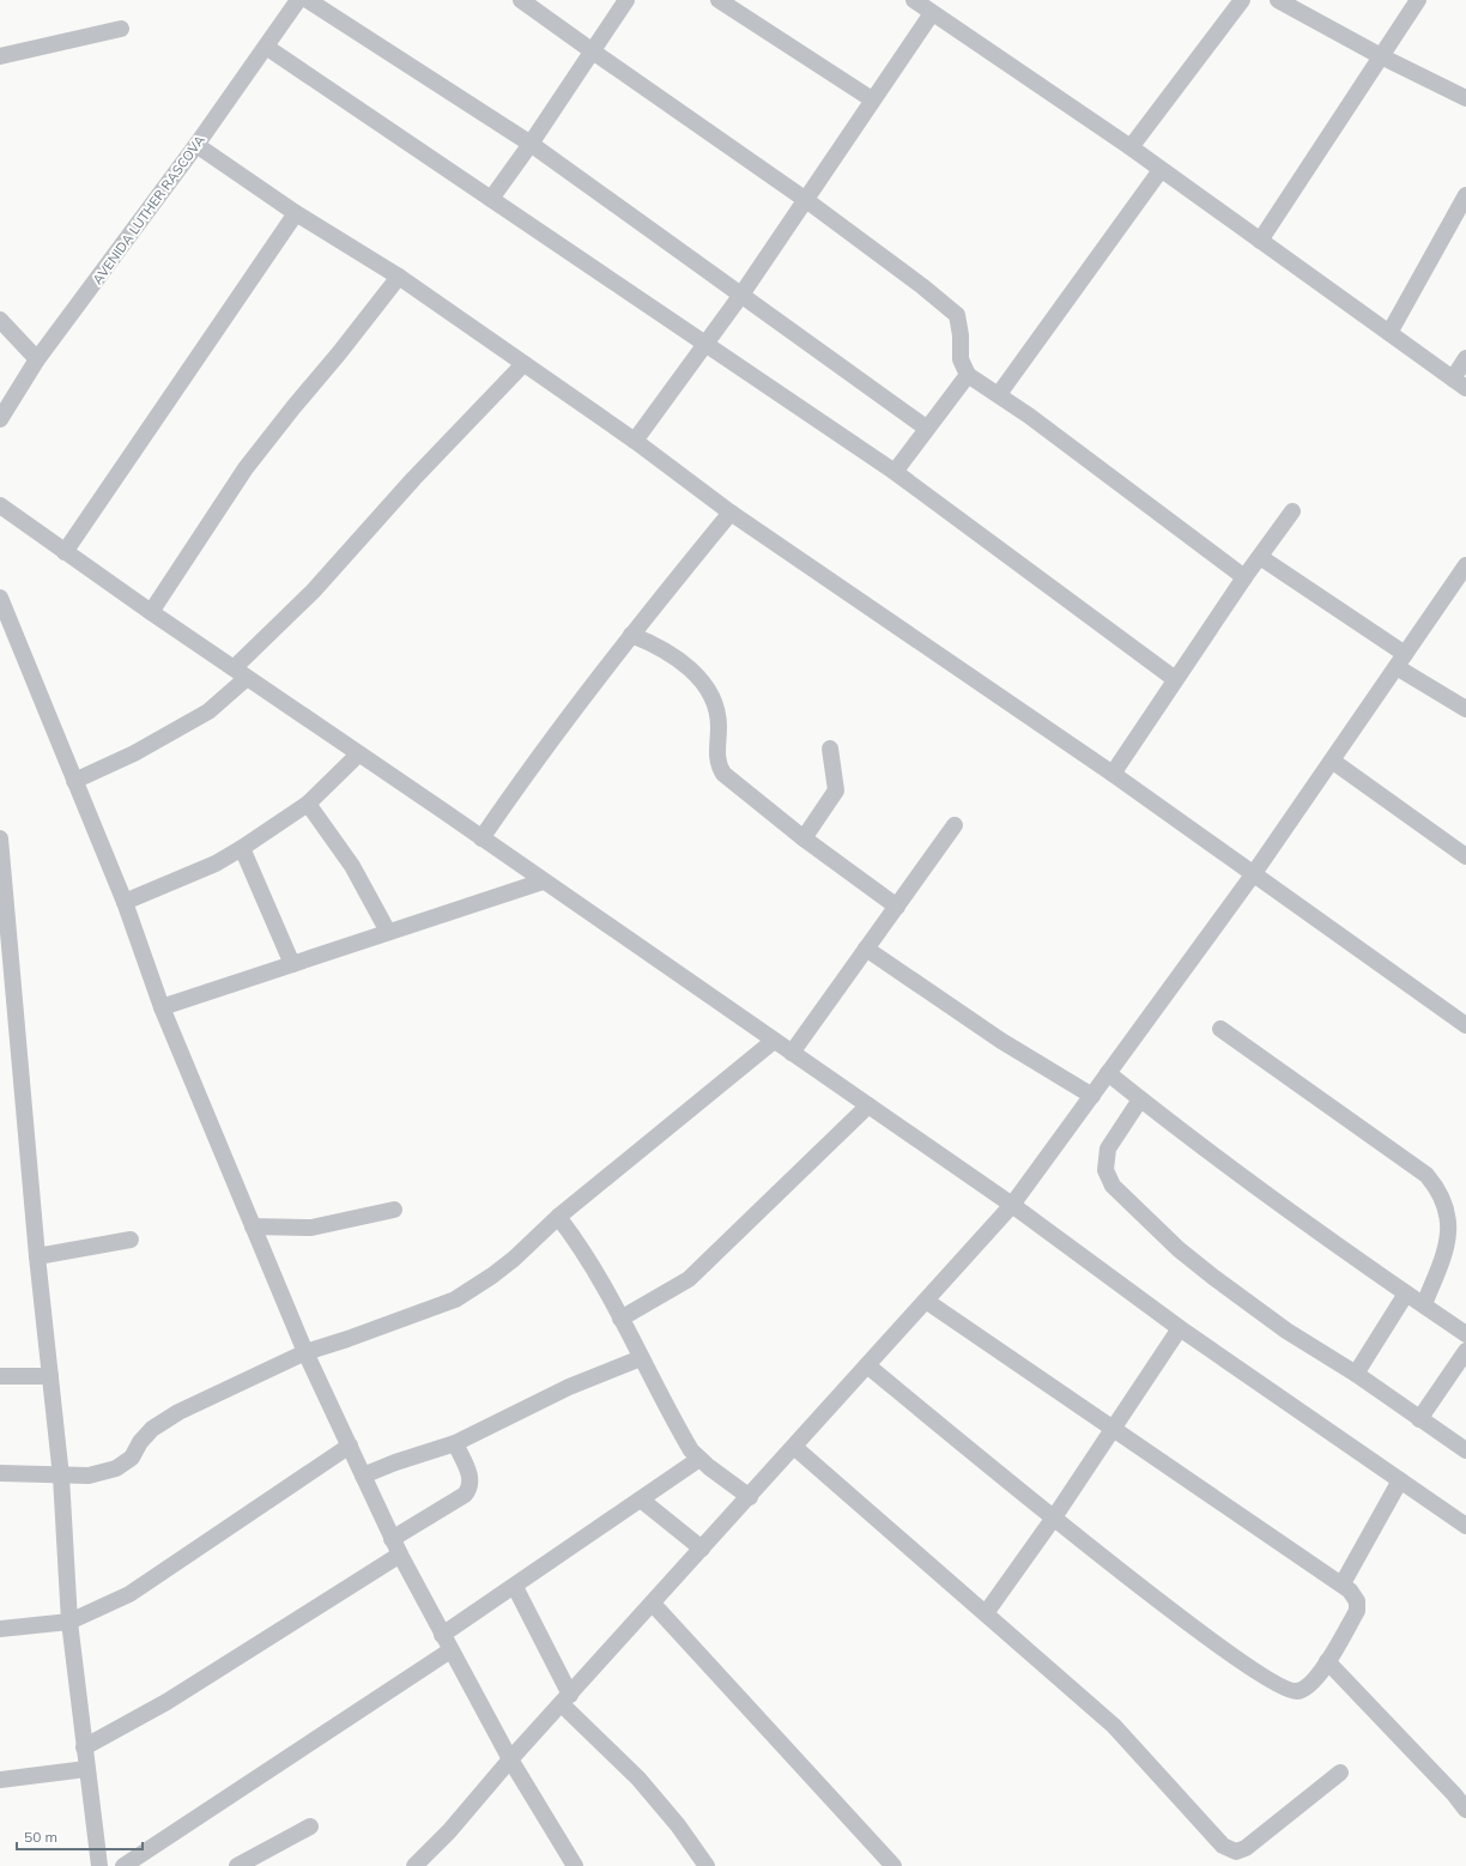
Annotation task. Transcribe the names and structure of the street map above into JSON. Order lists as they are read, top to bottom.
{
  "streets": {
    "street": ["AVENIDA LUTHER RASCOVA"]
  },
  "scale_bar": "50 m"
}
